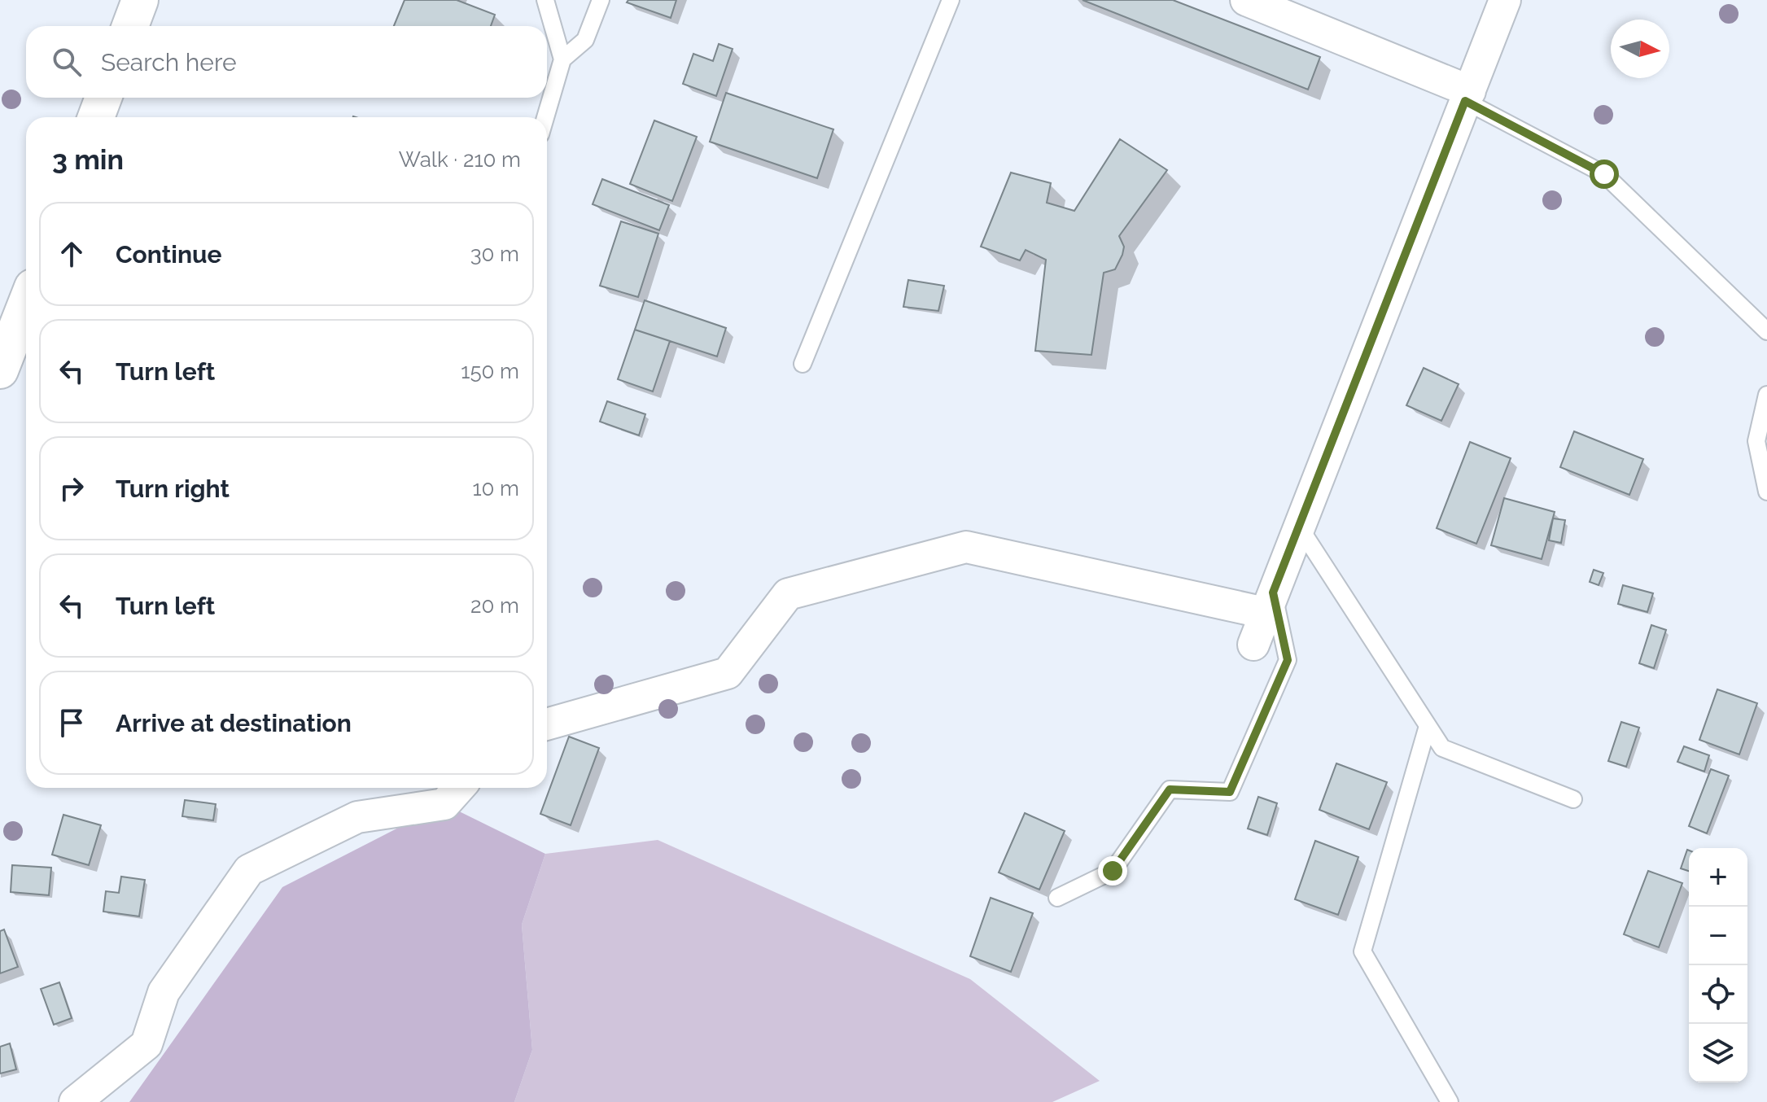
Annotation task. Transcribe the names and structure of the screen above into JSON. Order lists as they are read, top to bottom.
{
  "north": "right",
  "page": {
    "search": "Search here",
    "heading": ["3 min", "Walk · 210 m"],
    "list": [
      ["Continue", "30 m"],
      ["Turn left", "150 m"],
      ["Turn right", "10 m"],
      ["Turn left", "20 m"],
      "Arrive at destination"
    ],
    "map_buttons": ["+", "−"]
  }
}
